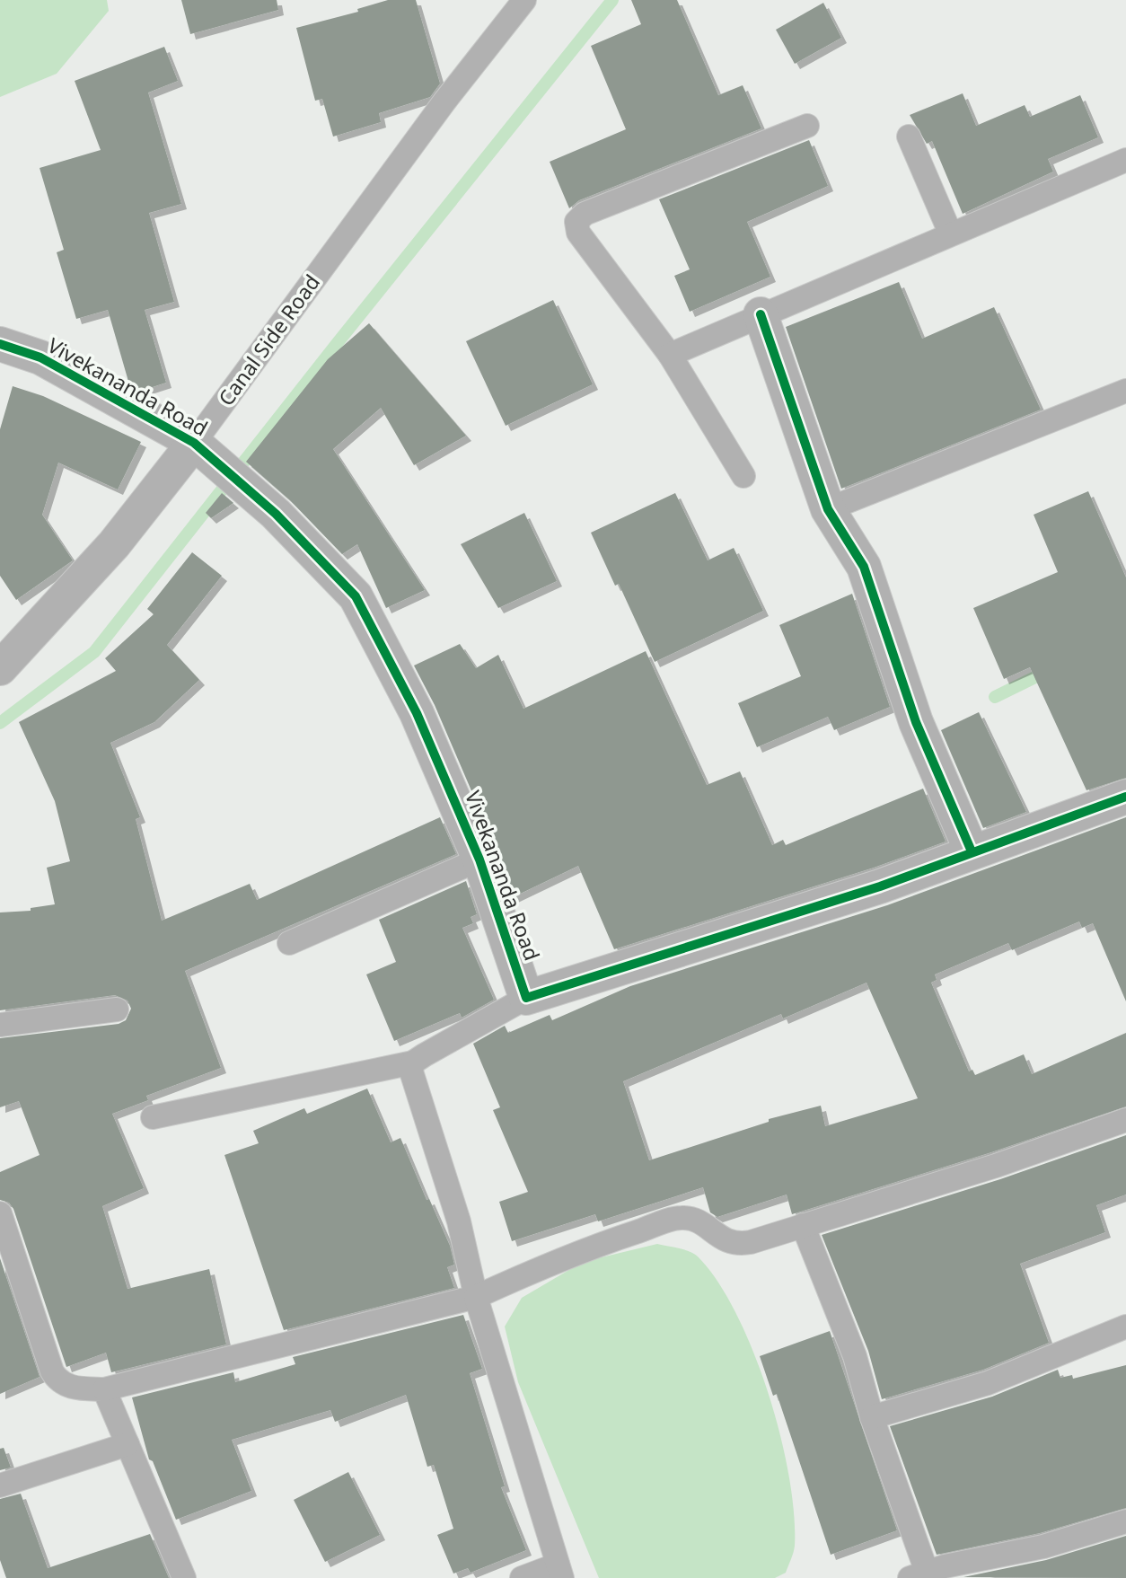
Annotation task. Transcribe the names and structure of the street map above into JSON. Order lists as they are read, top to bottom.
{
  "streets": {
    "street": ["Canal Side Road", "Vivekananda Road"]
  },
  "crossings": [
    ["Canal Side Road", "Vivekananda Road"]
  ]
}
